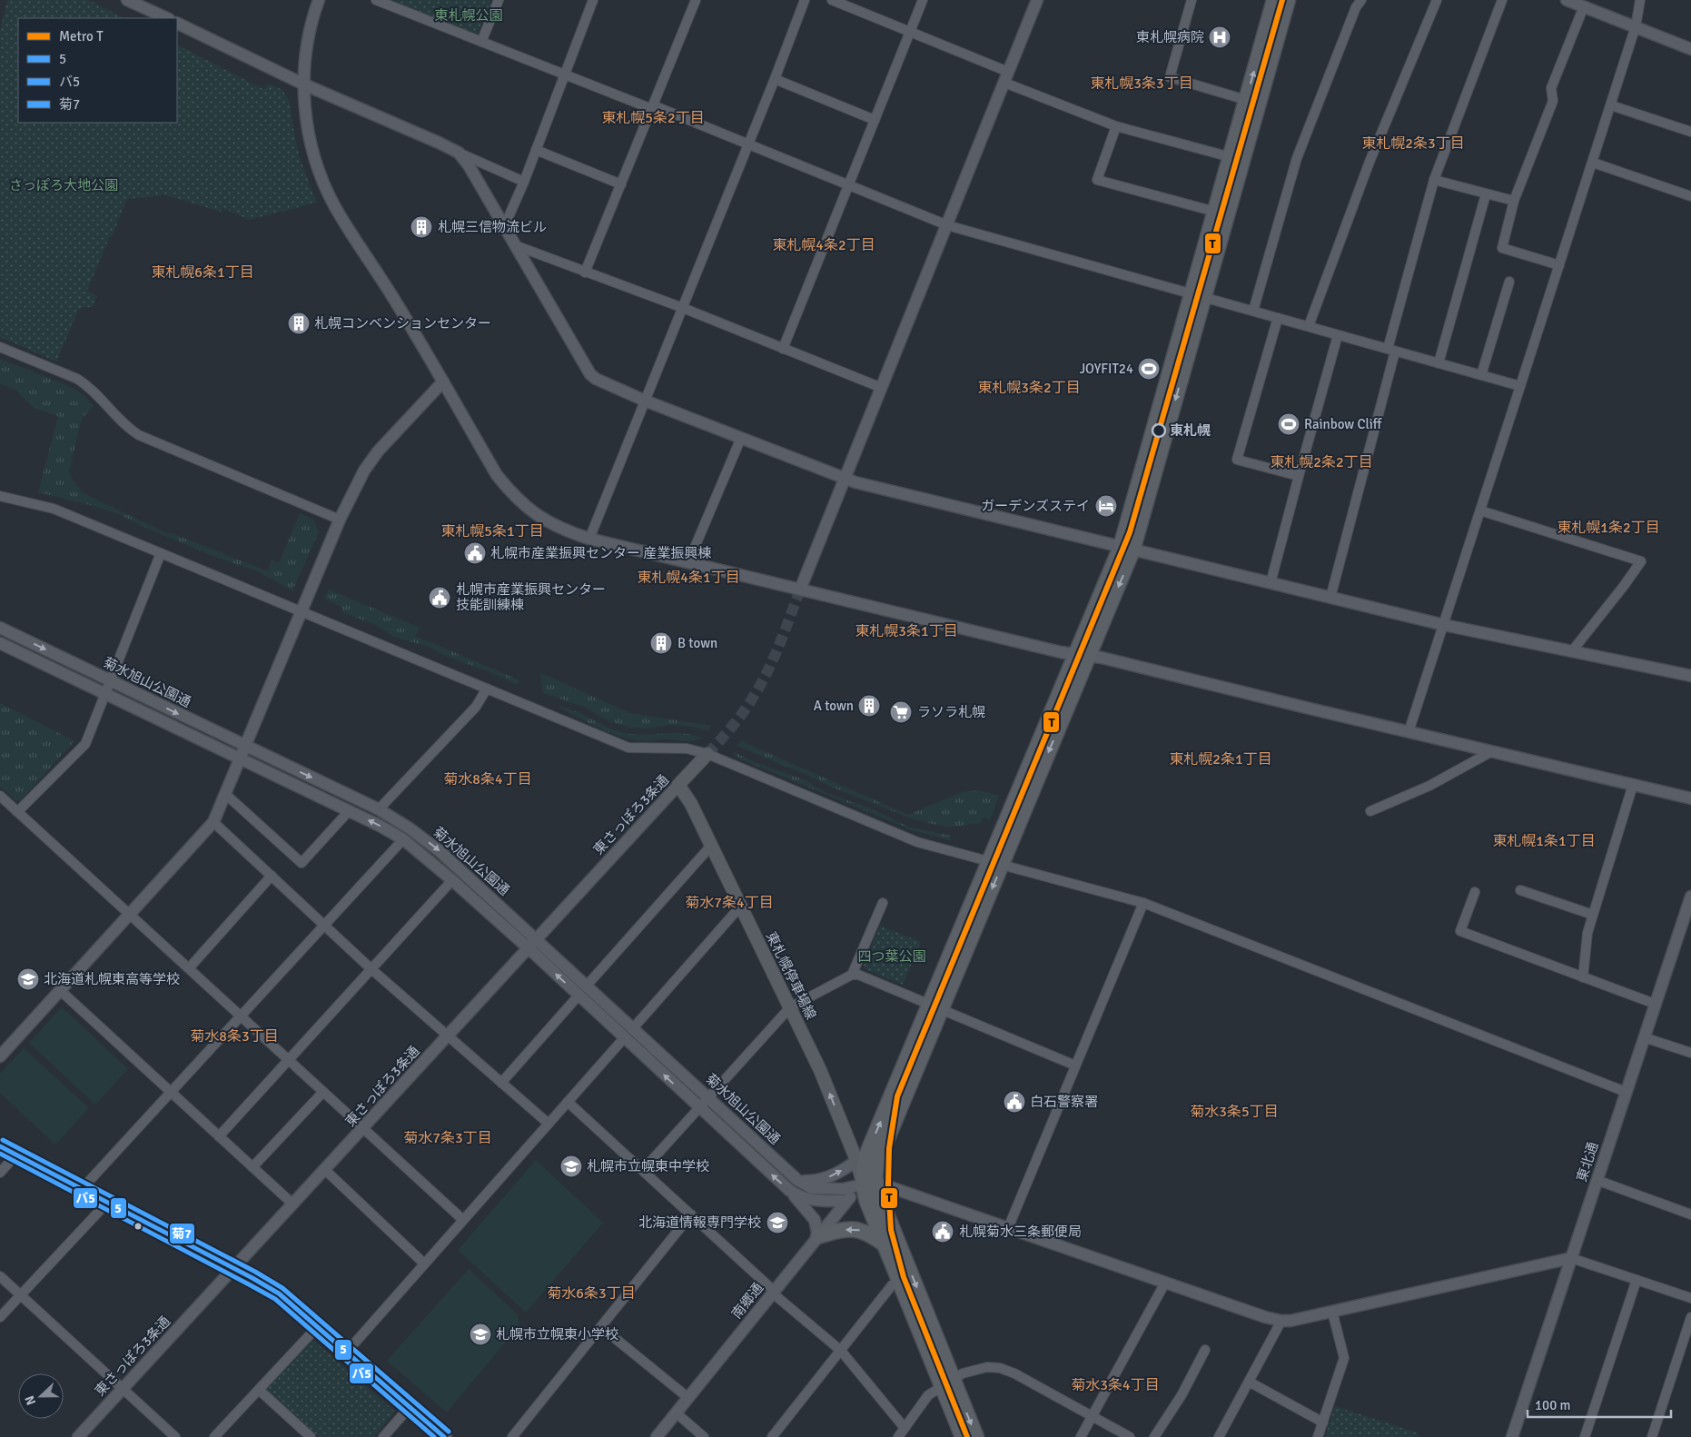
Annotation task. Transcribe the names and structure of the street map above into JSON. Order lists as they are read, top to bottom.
{
  "streets": {
    "main road": ["東さっぽろ3条通", "東札幌停車場線"],
    "street": ["菊水旭山公園通", "東北通", "南郷通"]
  },
  "crossings": [
    ["菊水旭山公園通", "東さっぽろ3条通"],
    ["菊水旭山公園通", "東札幌停車場線"],
    ["菊水旭山公園通", "南郷通"],
    ["東さっぽろ3条通", "東札幌停車場線"],
    ["東札幌停車場線", "南郷通"]
  ],
  "one_way": ["東札幌停車場線"],
  "districts": [
    "東札幌3条3丁目",
    "東札幌5条2丁目",
    "東札幌2条3丁目",
    "東札幌4条2丁目",
    "東札幌6条1丁目",
    "東札幌3条2丁目",
    "東札幌2条2丁目",
    "東札幌1条2丁目",
    "東札幌5条1丁目",
    "東札幌4条1丁目",
    "東札幌3条1丁目",
    "東札幌2条1丁目",
    "菊水8条4丁目",
    "東札幌1条1丁目",
    "菊水7条4丁目",
    "菊水8条3丁目",
    "菊水3条5丁目",
    "菊水7条3丁目",
    "菊水6条3丁目",
    "菊水3条4丁目"
  ],
  "parks": ["東札幌公園", "さっぽろ大地公園", "四つ葉公園"],
  "places": {
    "hospital": ["東札幌病院"],
    "building": [
      "札幌三信物流ビル",
      "札幌コンベンションセンター",
      "B town",
      "A town"
    ],
    "sports": ["JOYFIT24", "Rainbow Cliff"],
    "other": ["東札幌"],
    "hotel": ["ガーデンズステイ"],
    "public building": [
      "札幌市産業振興センター 産業振興棟",
      "札幌市産業振興センター 技能訓練棟",
      "白石警察署",
      "札幌菊水三条郵便局"
    ],
    "supermarket": ["ラソラ札幌"],
    "school or university": [
      "北海道札幌東高等学校",
      "札幌市立幌東中学校",
      "北海道情報専門学校",
      "札幌市立幌東小学校"
    ]
  },
  "lines": [
    "metro line T",
    "transit line 菊7",
    "transit line 5",
    "transit line バ5"
  ],
  "legend": [
    "Metro T",
    "5",
    "バ5",
    "菊7"
  ],
  "scale_bar": "100 m",
  "north": "left"
}
